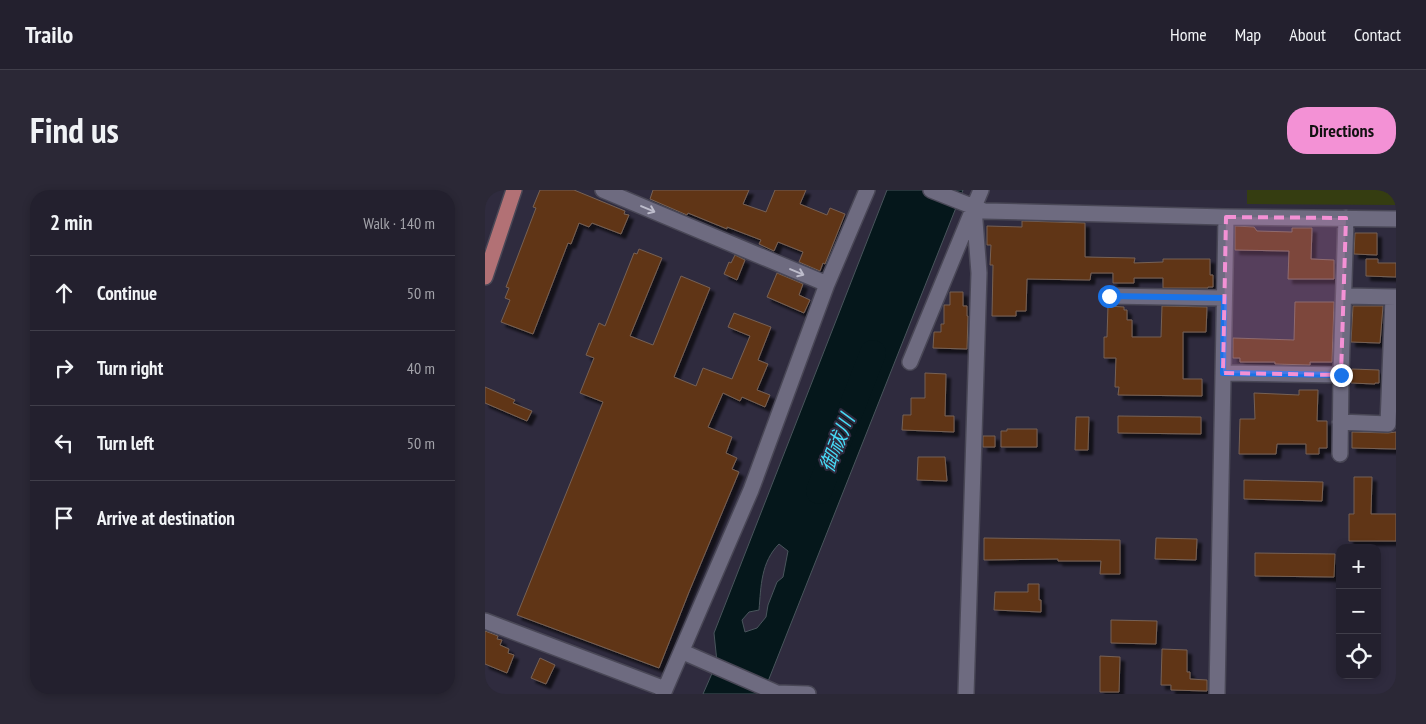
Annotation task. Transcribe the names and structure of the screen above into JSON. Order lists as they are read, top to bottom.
{
  "water": ["御祓川"],
  "page": {
    "header": "Trailo",
    "nav": [
      "Home",
      "Map",
      "About",
      "Contact"
    ],
    "title": "Find us",
    "buttons": "Directions",
    "heading": ["2 min", "Walk · 140 m"],
    "list": [
      ["Continue", "50 m"],
      ["Turn right", "40 m"],
      ["Turn left", "50 m"],
      "Arrive at destination"
    ],
    "map_buttons": ["+", "−"]
  }
}
